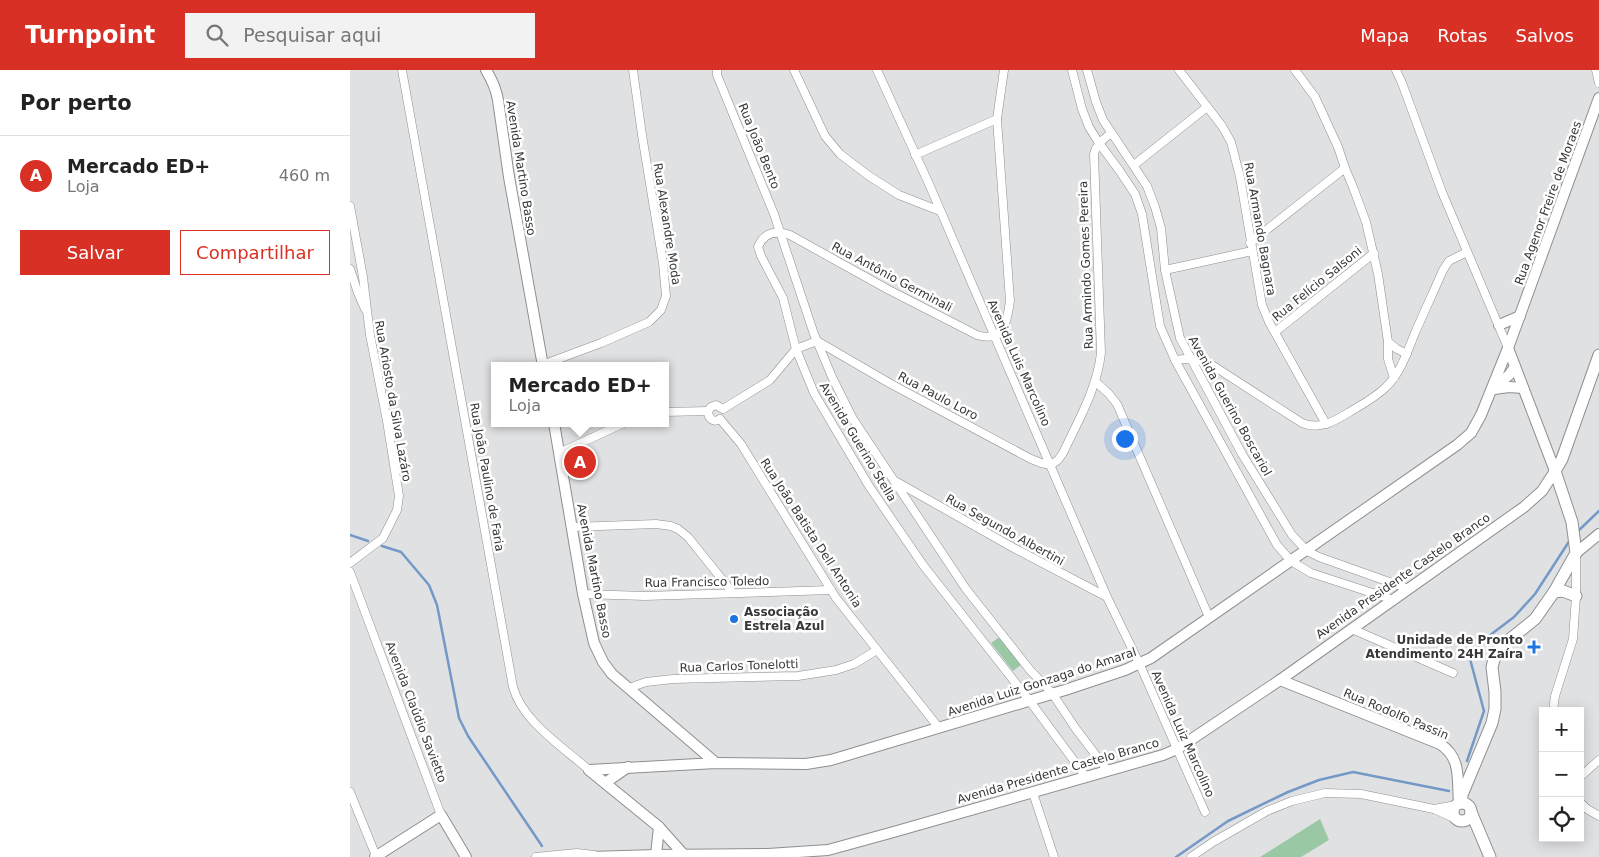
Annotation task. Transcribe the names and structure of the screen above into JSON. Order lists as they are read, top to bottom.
{
  "streets": {
    "main road": ["Avenida Presidente Castelo Branco"],
    "street": [
      "Rua João Bento",
      "Avenida Martino Basso",
      "Rua Agenor Freire de Moraes",
      "Rua Alexandre Moda",
      "Rua Armando Bagnara",
      "Rua Armindo Gomes Pereira",
      "Rua Antônio Germinali",
      "Rua Felício Salsoni",
      "Avenida Luis Marcolino",
      "Rua Paulo Loro",
      "Rua Ariosto da Silva Lazáro",
      "Avenida Guerino Boscariol",
      "Avenida Guerino Stella",
      "Rua João Paulino de Faria",
      "Rua Segundo Albertini",
      "Rua João Batista Dell Antonia",
      "Rua Francisco Toledo",
      "Rua Carlos Tonelotti",
      "Avenida Luiz Gonzaga do Amaral",
      "Avenida Claúdio Savietto",
      "Rua Rodolfo Passin",
      "Avenida Luiz Marcolino"
    ]
  },
  "crossings": [
    ["Rua João Bento", "Rua Antônio Germinali"],
    ["Rua João Bento", "Avenida Guerino Stella"],
    ["Avenida Martino Basso", "Rua Francisco Toledo"],
    ["Avenida Martino Basso", "Rua Carlos Tonelotti"],
    ["Avenida Martino Basso", "Avenida Luiz Gonzaga do Amaral"],
    ["Rua Agenor Freire de Moraes", "Avenida Luiz Gonzaga do Amaral"],
    ["Rua Armando Bagnara", "Rua Felício Salsoni"],
    ["Rua Armindo Gomes Pereira", "Avenida Luis Marcolino"],
    ["Rua Armindo Gomes Pereira", "Rua Paulo Loro"],
    ["Rua Armindo Gomes Pereira", "Avenida Guerino Boscariol"],
    ["Rua Antônio Germinali", "Avenida Luis Marcolino"],
    ["Rua Antônio Germinali", "Avenida Guerino Stella"],
    ["Avenida Luis Marcolino", "Rua Paulo Loro"],
    ["Avenida Luis Marcolino", "Rua Segundo Albertini"],
    ["Avenida Luis Marcolino", "Avenida Luiz Gonzaga do Amaral"],
    ["Avenida Luis Marcolino", "Avenida Luiz Marcolino"],
    ["Rua Paulo Loro", "Avenida Guerino Stella"],
    ["Avenida Guerino Boscariol", "Avenida Presidente Castelo Branco"],
    ["Avenida Guerino Boscariol", "Avenida Luiz Gonzaga do Amaral"],
    ["Avenida Guerino Stella", "Rua Segundo Albertini"],
    ["Avenida Guerino Stella", "Avenida Presidente Castelo Branco"],
    ["Avenida Guerino Stella", "Avenida Luiz Gonzaga do Amaral"],
    ["Rua João Paulino de Faria", "Avenida Presidente Castelo Branco"],
    ["Rua João Paulino de Faria", "Avenida Luiz Gonzaga do Amaral"],
    ["Rua João Batista Dell Antonia", "Rua Francisco Toledo"],
    ["Rua João Batista Dell Antonia", "Rua Carlos Tonelotti"],
    ["Rua João Batista Dell Antonia", "Avenida Luiz Gonzaga do Amaral"],
    ["Avenida Presidente Castelo Branco", "Rua Rodolfo Passin"],
    ["Avenida Presidente Castelo Branco", "Avenida Luiz Marcolino"],
    ["Avenida Luiz Gonzaga do Amaral", "Avenida Luiz Marcolino"]
  ],
  "places": {
    "other": ["Associação Estrela Azul"],
    "health": ["Unidade de Pronto Atendimento 24H Zaíra"]
  },
  "page": {
    "header": "Turnpoint",
    "search": "Pesquisar aqui",
    "nav": ["Mapa", "Rotas", "Salvos"],
    "heading": "Por perto",
    "list": [
      {
        "mark": "A",
        "name": "Mercado ED+",
        "note": "Loja",
        "value": "460 m"
      }
    ],
    "buttons": ["Salvar", "Compartilhar"],
    "popup": ["Mercado ED+", "Loja"],
    "pins": "A",
    "map_buttons": ["+", "−"]
  }
}
